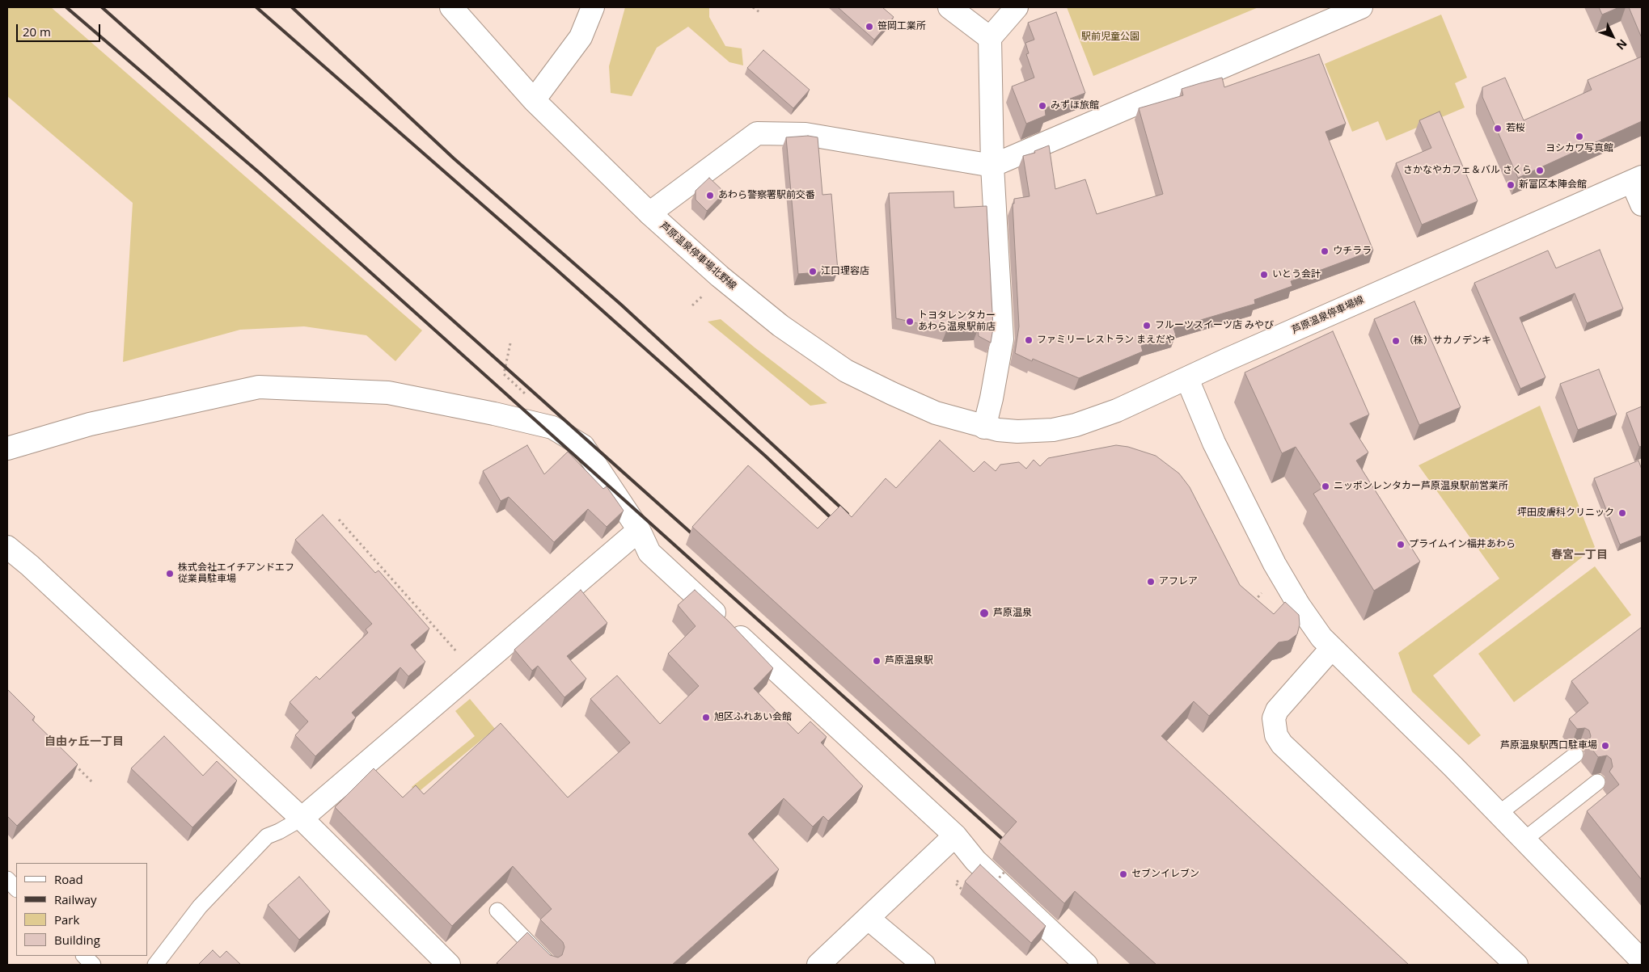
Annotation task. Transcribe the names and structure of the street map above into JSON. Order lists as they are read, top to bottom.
{
  "streets": {
    "street": ["芦原温泉停車場北野線", "芦原温泉停車場線"]
  },
  "crossings": [
    ["芦原温泉停車場北野線", "芦原温泉停車場線"]
  ],
  "districts": ["春宮一丁目", "自由ヶ丘一丁目"],
  "parks": ["駅前児童公園"],
  "places": [
    "笹岡工業所",
    "みずほ旅館",
    "若桜",
    "ヨシカワ写真館",
    "さかなやカフェ＆バル さくら",
    "新富区本陣会館",
    "あわら警察署駅前交番",
    "ウチララ",
    "江口理容店",
    "いとう会計",
    "トヨタレンタカー あわら温泉駅前店",
    "フルーツスイーツ店 みやび",
    "ファミリーレストラン まえだや",
    "（株）サカノデンキ",
    "ニッポンレンタカー芦原温泉駅前営業所",
    "坪田皮膚科クリニック",
    "プライムイン福井あわら",
    "株式会社エイチアンドエフ 従業員駐車場",
    "アフレア",
    "芦原温泉",
    "芦原温泉駅",
    "旭区ふれあい会館",
    "芦原温泉駅西口駐車場",
    "セブンイレブン"
  ],
  "legend": [
    "Road",
    "Railway",
    "Park",
    "Building"
  ],
  "scale_bar": "20 m",
  "north": "bottom right"
}
